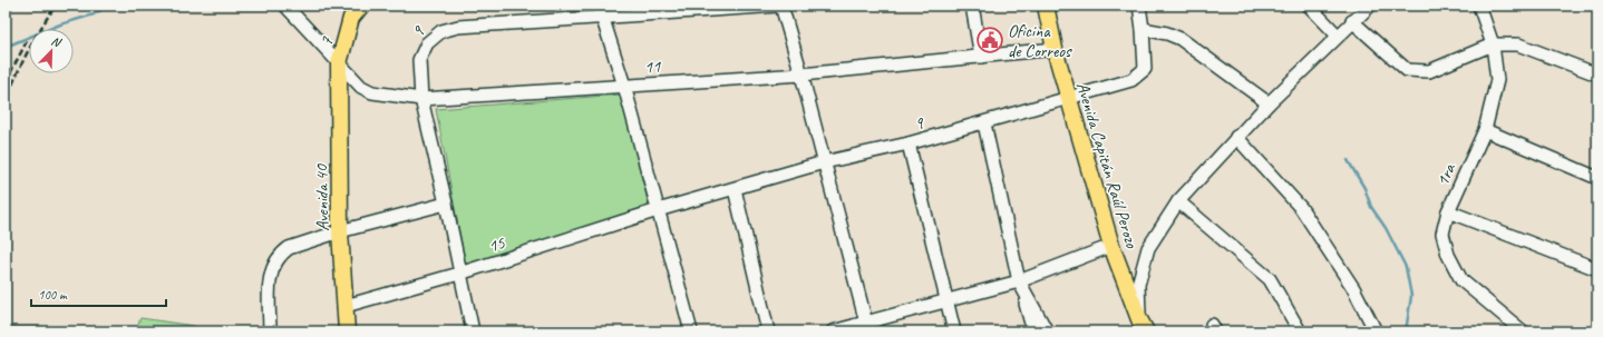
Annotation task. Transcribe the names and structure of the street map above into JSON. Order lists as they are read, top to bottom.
{
  "streets": {
    "main road": ["7", "Avenida Capitán Raúl Perozo", "Avenida 40"],
    "street": [
      "9",
      "11",
      "1ra",
      "15"
    ]
  },
  "crossings": [
    ["9", "11"],
    ["9", "Avenida Capitán Raúl Perozo"],
    ["9", "15"],
    ["7", "11"],
    ["7", "Avenida 40"],
    ["11", "Avenida Capitán Raúl Perozo"],
    ["11", "Avenida 40"],
    ["Avenida 40", "15"]
  ],
  "places": {
    "public building": ["Oficina de Correos"]
  },
  "scale_bar": "100 m",
  "north": "top right"
}
